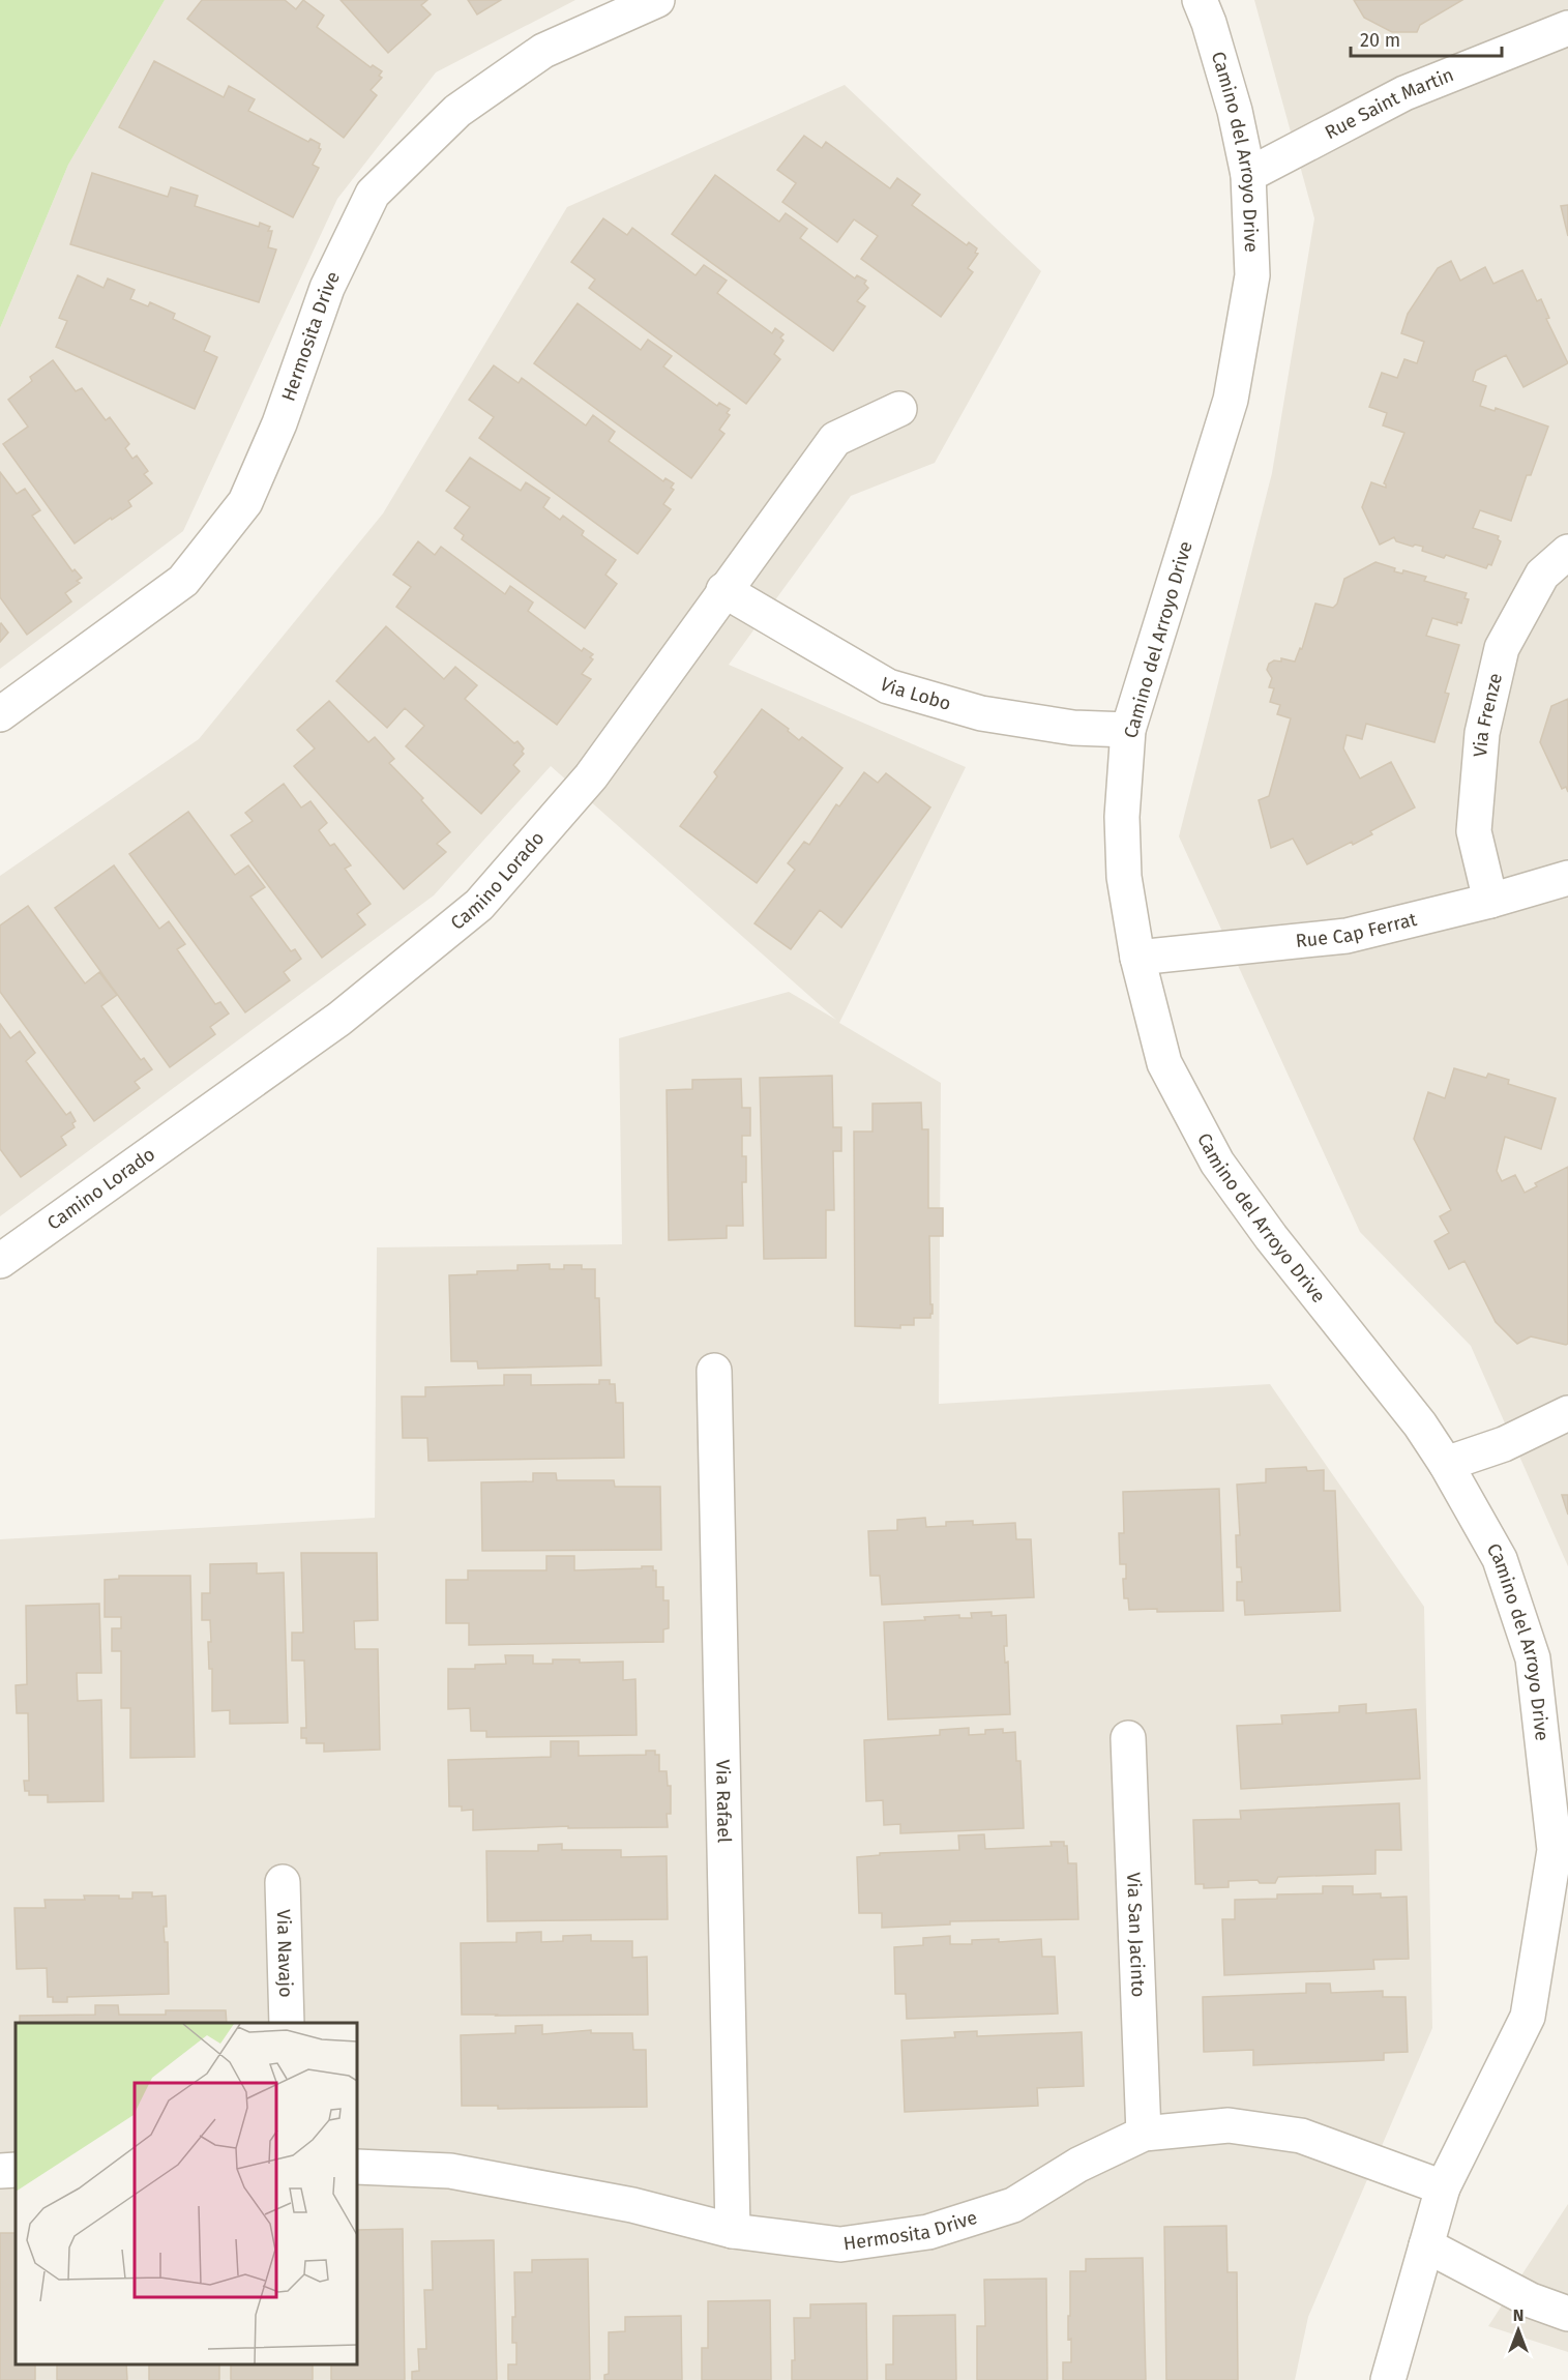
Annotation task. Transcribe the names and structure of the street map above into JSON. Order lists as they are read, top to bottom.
{
  "streets": {
    "street": [
      "Rue Saint Martin",
      "Camino del Arroyo Drive",
      "Hermosita Drive",
      "Via Lobo",
      "Via Frenze",
      "Camino Lorado",
      "Rue Cap Ferrat",
      "Via Rafael",
      "Via San Jacinto",
      "Via Navajo"
    ]
  },
  "crossings": [
    ["Rue Saint Martin", "Camino del Arroyo Drive"],
    ["Camino del Arroyo Drive", "Hermosita Drive"],
    ["Camino del Arroyo Drive", "Via Lobo"],
    ["Camino del Arroyo Drive", "Rue Cap Ferrat"],
    ["Hermosita Drive", "Via Rafael"],
    ["Hermosita Drive", "Via San Jacinto"],
    ["Via Lobo", "Camino Lorado"],
    ["Via Frenze", "Rue Cap Ferrat"]
  ],
  "scale_bar": "20 m",
  "north": "top"
}
